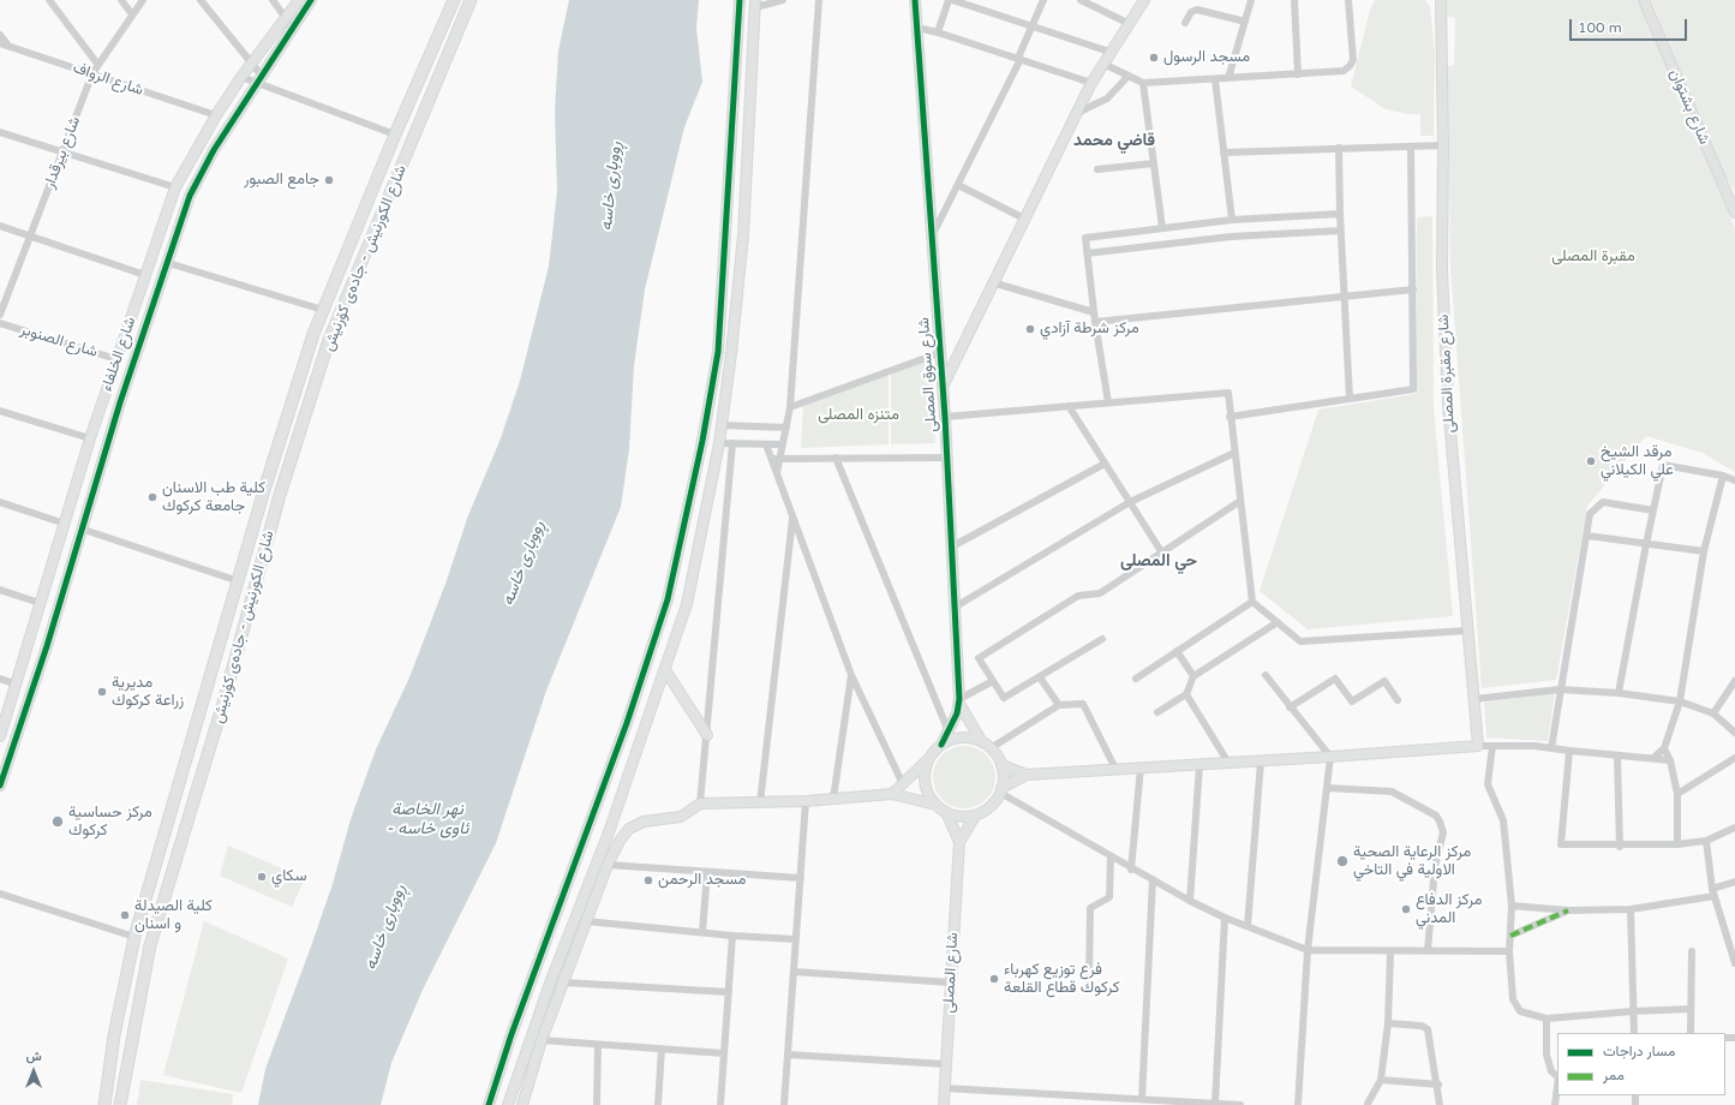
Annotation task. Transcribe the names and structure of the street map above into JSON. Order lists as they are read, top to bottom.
{
  "streets": {
    "main road": ["شارع الكورنيش - جادەی کۆرنیش"],
    "street": [
      "شارع الرواف",
      "شارع بشتوان",
      "شارع بيرقدار",
      "شارع الصنوبر",
      "شارع الخلفاء",
      "شارع مقبرة المصلى",
      "شارع سوق المصلى",
      "شارع المصلى"
    ]
  },
  "crossings": [
    ["شارع الرواف", "شارع بيرقدار"],
    ["شارع الرواف", "شارع الخلفاء"],
    ["شارع الصنوبر", "شارع الخلفاء"],
    ["شارع سوق المصلى", "شارع المصلى"]
  ],
  "districts": ["قاضي محمد", "حي المصلى"],
  "water": ["ڕووباری خاسە", "نهر الخاصة - ئاوی خاسە"],
  "parks": ["مقبرة المصلى", "متنزه المصلى"],
  "places": [
    "مسجد الرسول",
    "جامع الصبور",
    "مركز شرطة آزادي",
    "مرقد الشيخ علي الكيلاني",
    "كلية طب الاسنان جامعة كركوك",
    "مديرية زراعة كركوك",
    "مركز حساسية كركوك",
    "مركز الرعاية الصحية الاولية في التاخي",
    "سكاي",
    "مسجد الرحمن",
    "مركز الدفاع المدني",
    "كلية الصيدلة و اسنان",
    "فرع توزيع كهرباء كركوك قطاع القلعة"
  ],
  "legend": ["مسار دراجات", "ممر"],
  "scale_bar": "100 m",
  "north": "top"
}
